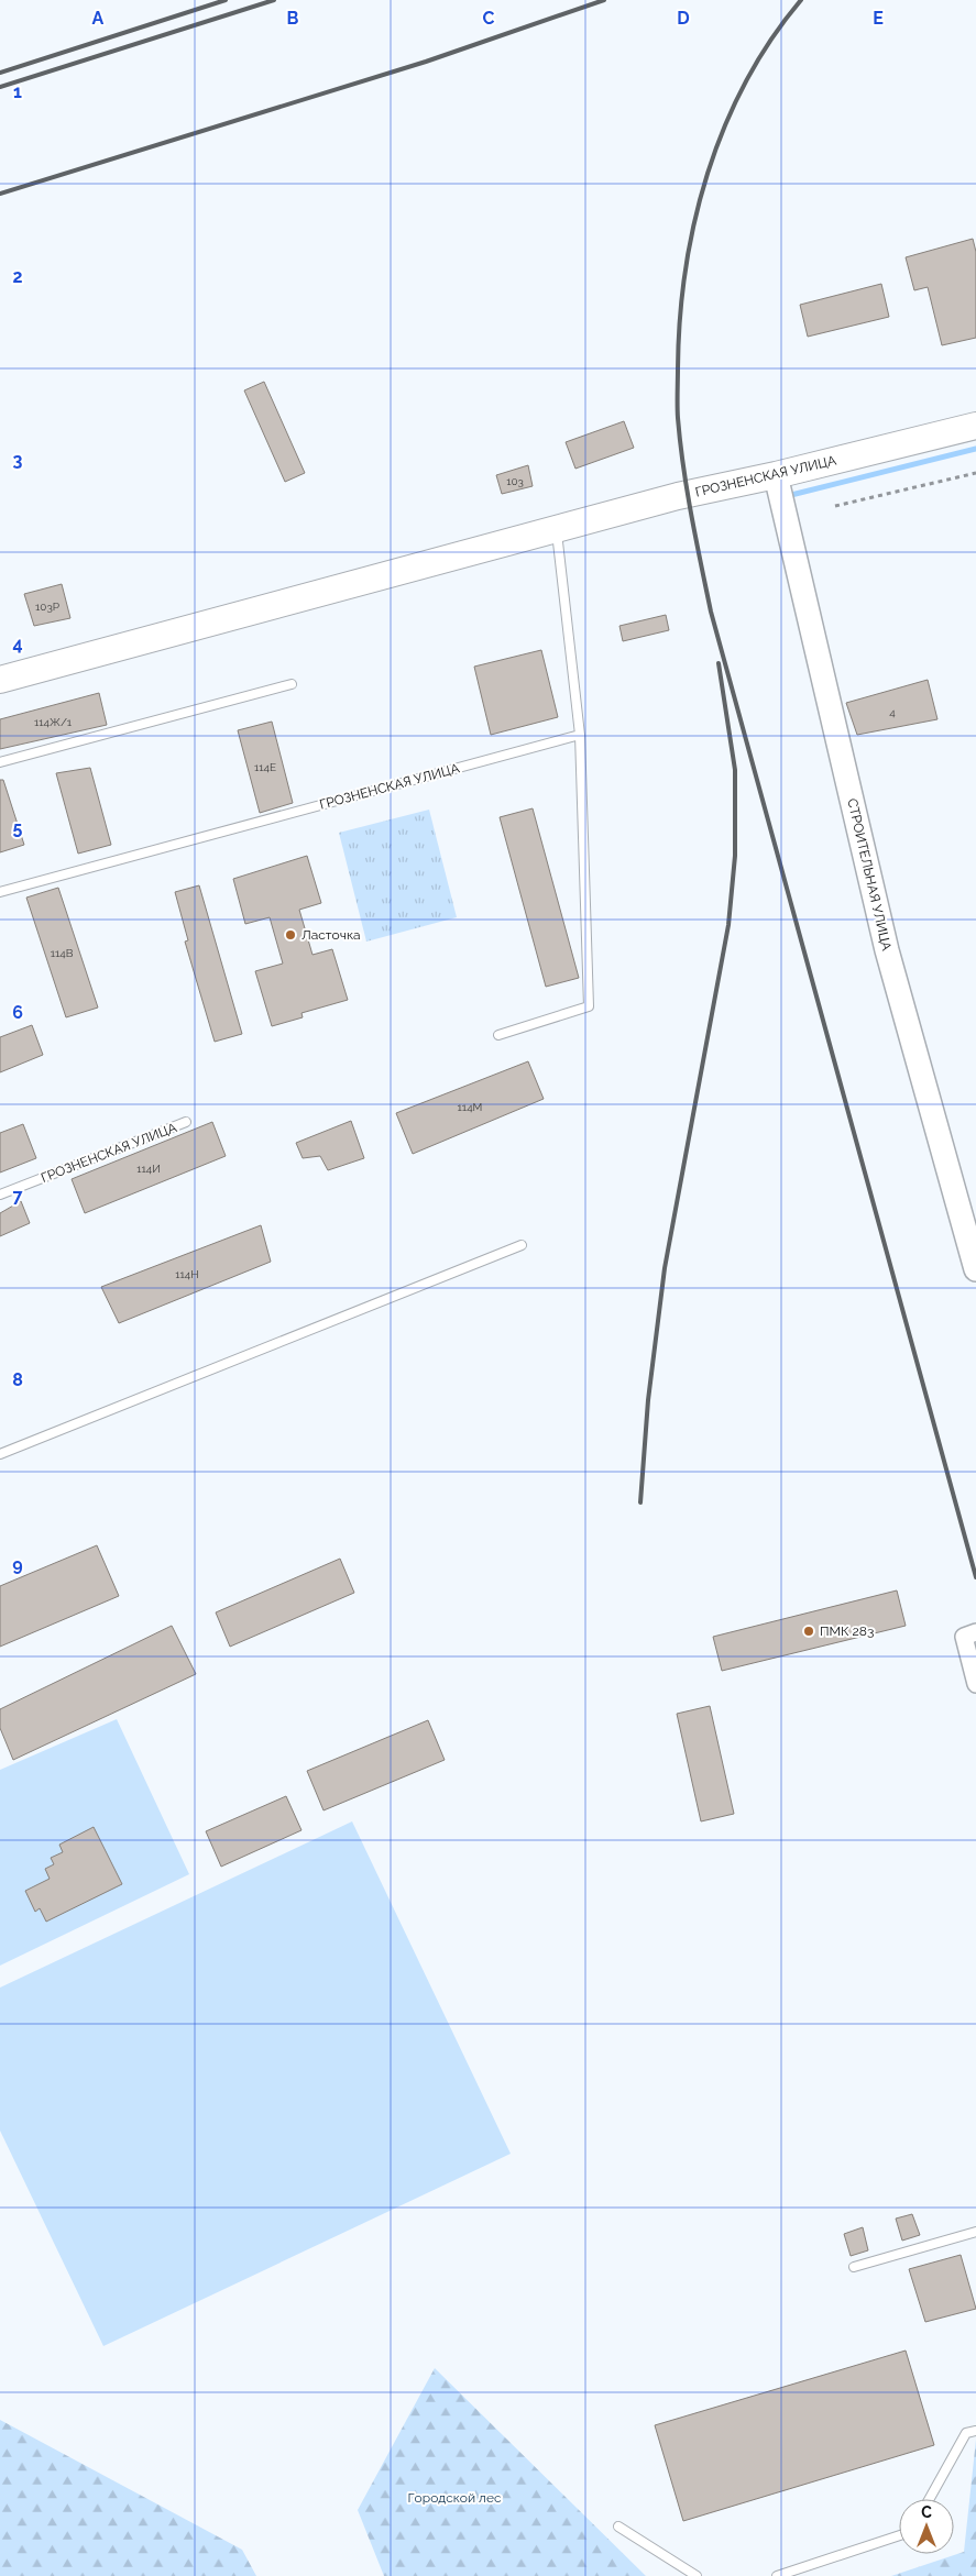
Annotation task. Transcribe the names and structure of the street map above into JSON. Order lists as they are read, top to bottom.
{
  "streets": {
    "main road": ["ГРОЗНЕНСКАЯ УЛИЦА"],
    "street": ["СТРОИТЕЛЬНАЯ УЛИЦА"]
  },
  "crossings": [
    ["ГРОЗНЕНСКАЯ УЛИЦА", "СТРОИТЕЛЬНАЯ УЛИЦА"]
  ],
  "parks": ["Городской лес"],
  "places": ["Ласточка", "ПМК 283"],
  "house_numbers": [
    "103",
    "103Р",
    "4",
    "114Ж/1",
    "114Е",
    "114В",
    "114М",
    "114И",
    "114Н"
  ],
  "north": "top",
  "grid": {
    "columns": [
      "A",
      "B",
      "C",
      "D",
      "E"
    ],
    "rows": [
      "1",
      "2",
      "3",
      "4",
      "5",
      "6",
      "7",
      "8",
      "9"
    ]
  }
}
